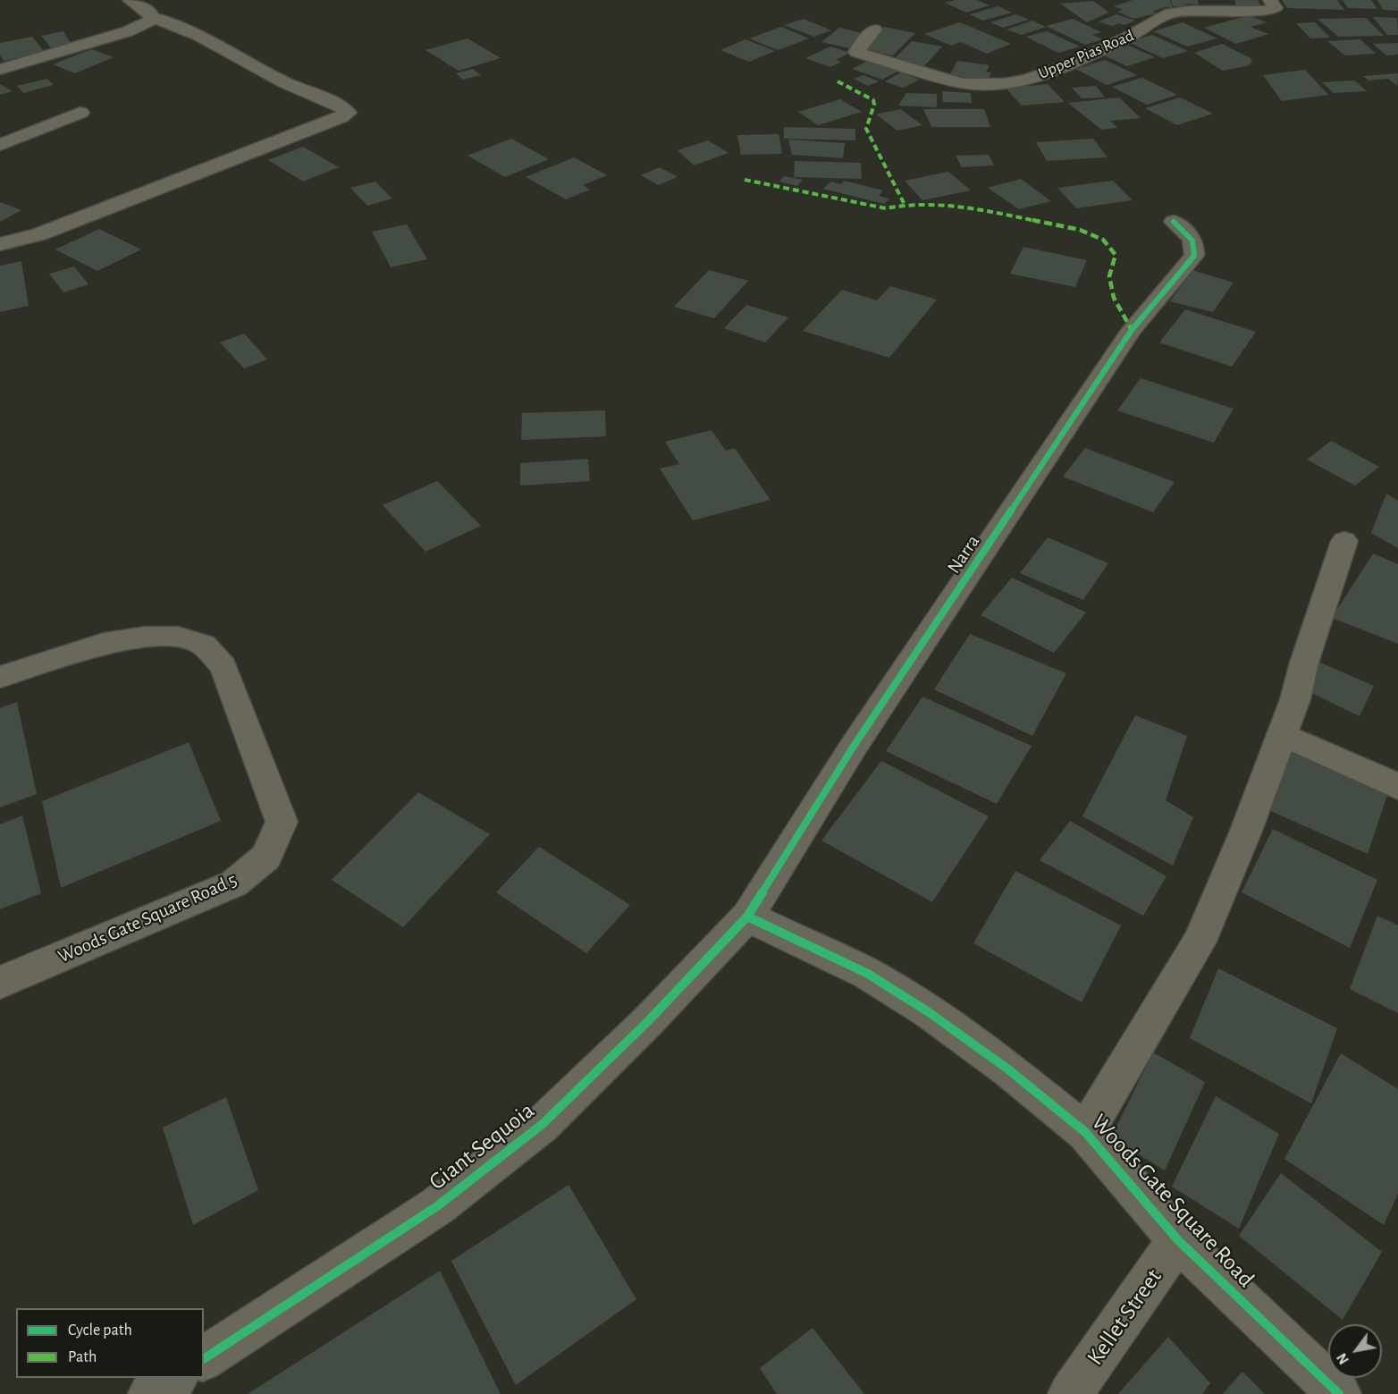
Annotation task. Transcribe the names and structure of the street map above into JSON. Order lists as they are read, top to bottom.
{
  "streets": {
    "street": [
      "Upper Pias Road",
      "Narra",
      "Woods Gate Square Road 5",
      "Giant Sequoia",
      "Woods Gate Square Road",
      "Kellet Street"
    ]
  },
  "crossings": [
    ["Narra", "Giant Sequoia"],
    ["Narra", "Woods Gate Square Road"],
    ["Giant Sequoia", "Woods Gate Square Road"],
    ["Woods Gate Square Road", "Kellet Street"]
  ],
  "legend": ["Cycle path", "Path"],
  "north": "bottom left"
}
